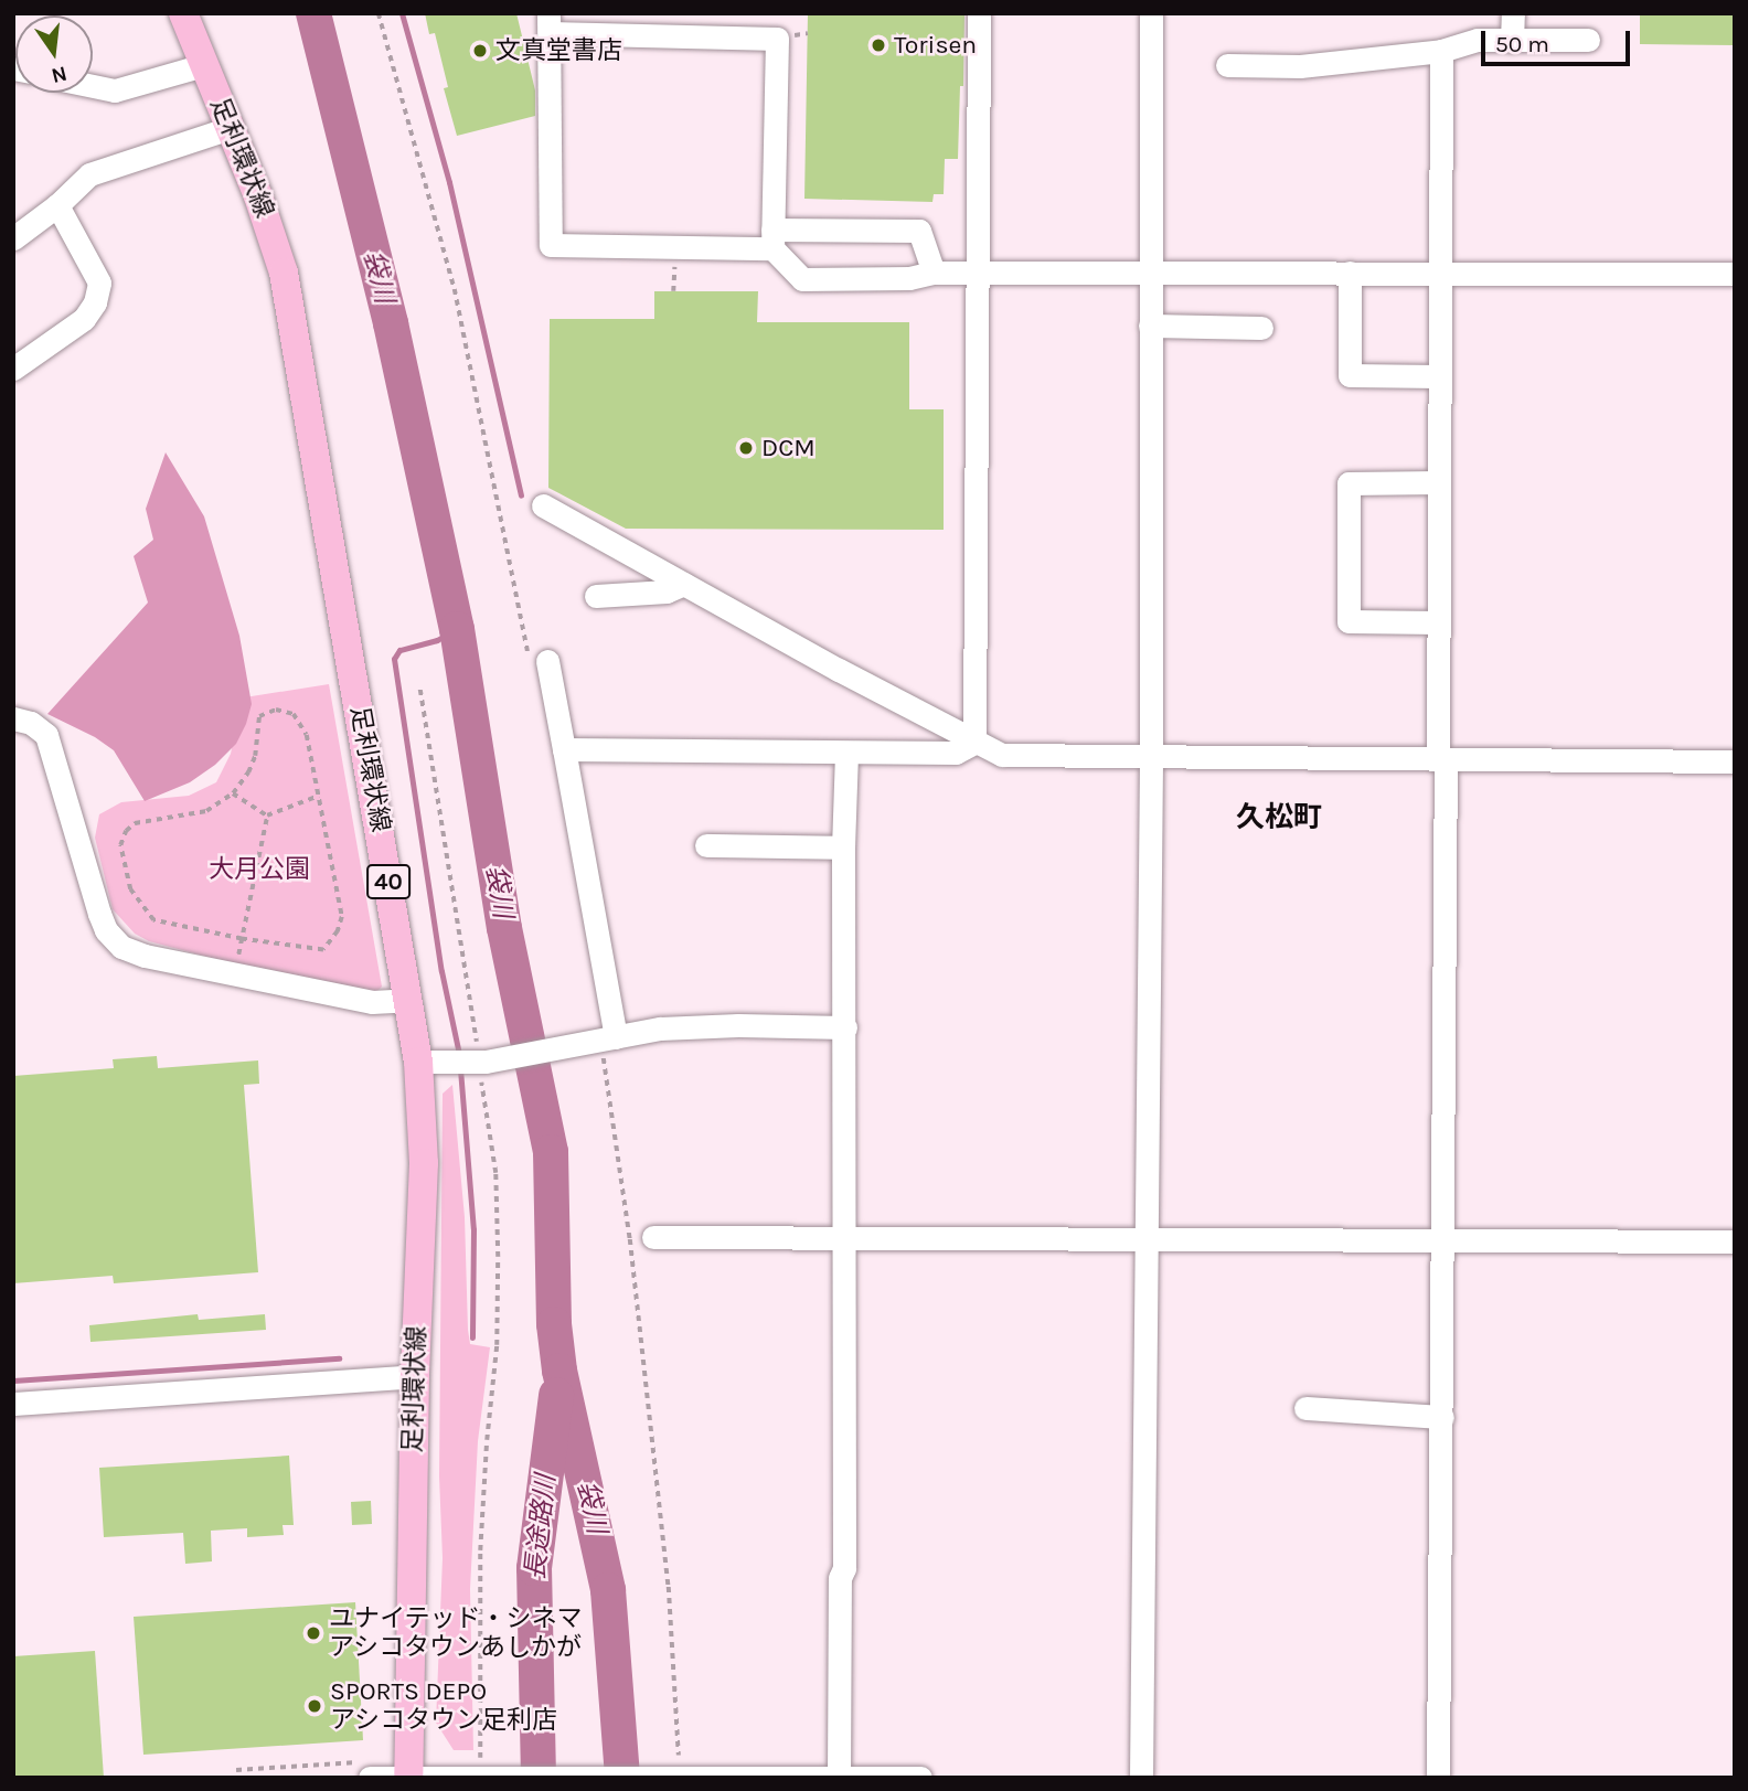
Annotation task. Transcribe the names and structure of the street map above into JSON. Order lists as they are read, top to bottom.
{
  "streets": {
    "main road": ["足利環状線", "40"]
  },
  "districts": ["久松町"],
  "water": ["袋川", "長途路川"],
  "parks": ["大月公園"],
  "places": [
    "Torisen",
    "文真堂書店",
    "DCM",
    "ユナイテッド・シネマ アシコタウンあしかが",
    "SPORTS DEPO アシコタウン足利店"
  ],
  "scale_bar": "50 m",
  "north": "bottom"
}
